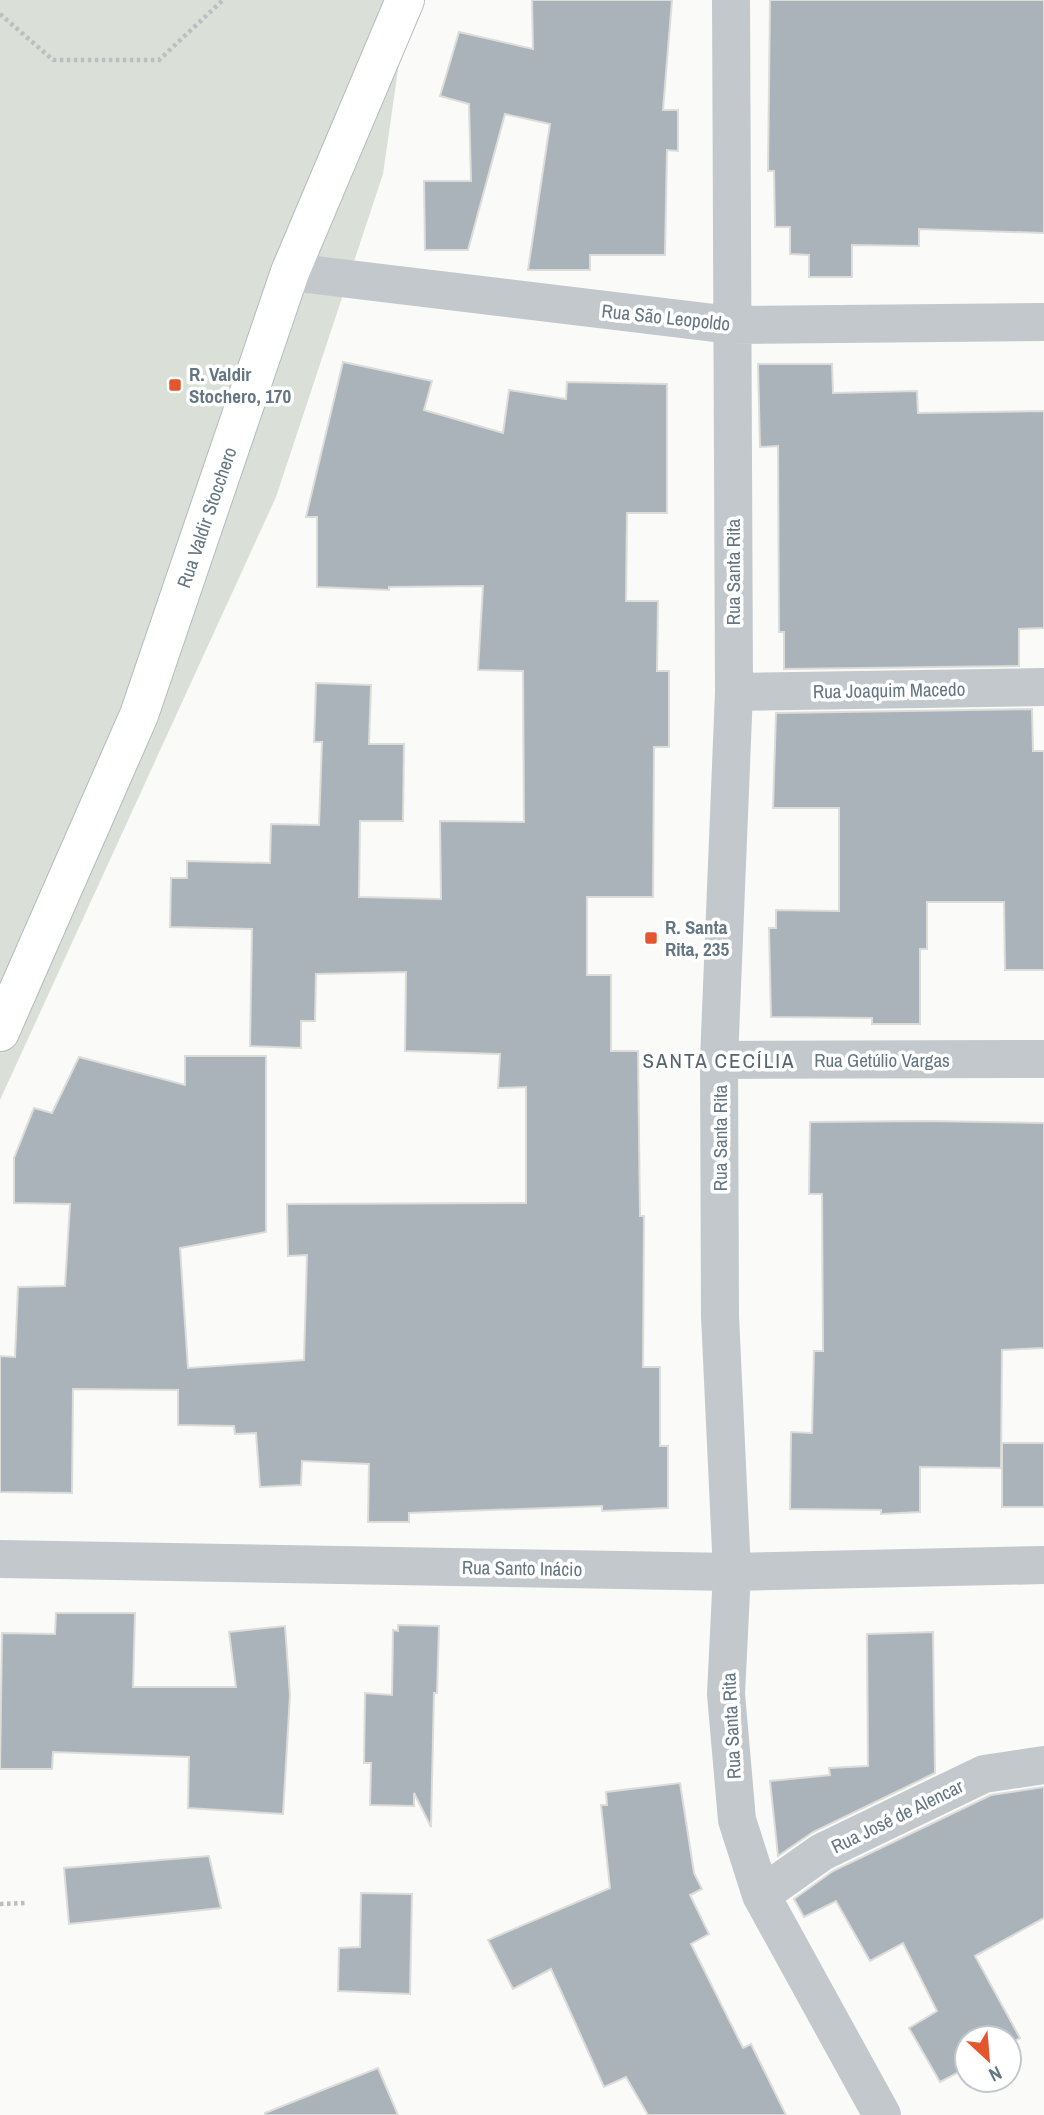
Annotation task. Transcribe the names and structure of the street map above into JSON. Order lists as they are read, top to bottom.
{
  "streets": {
    "main road": ["Rua Valdir Stocchero"],
    "street": [
      "Rua São Leopoldo",
      "Rua Santa Rita",
      "Rua Joaquim Macedo",
      "Rua Getúlio Vargas",
      "Rua Santo Inácio",
      "Rua José de Alencar"
    ]
  },
  "crossings": [
    ["Rua São Leopoldo", "Rua Valdir Stocchero"],
    ["Rua São Leopoldo", "Rua Santa Rita"],
    ["Rua Santa Rita", "Rua Joaquim Macedo"],
    ["Rua Santa Rita", "Rua Getúlio Vargas"],
    ["Rua Santa Rita", "Rua Santo Inácio"],
    ["Rua Santa Rita", "Rua José de Alencar"]
  ],
  "districts": ["SANTA CECÍLIA"],
  "places": {
    "transit": ["R. Valdir Stochero, 170", "R. Santa Rita, 235"]
  },
  "north": "bottom right"
}
